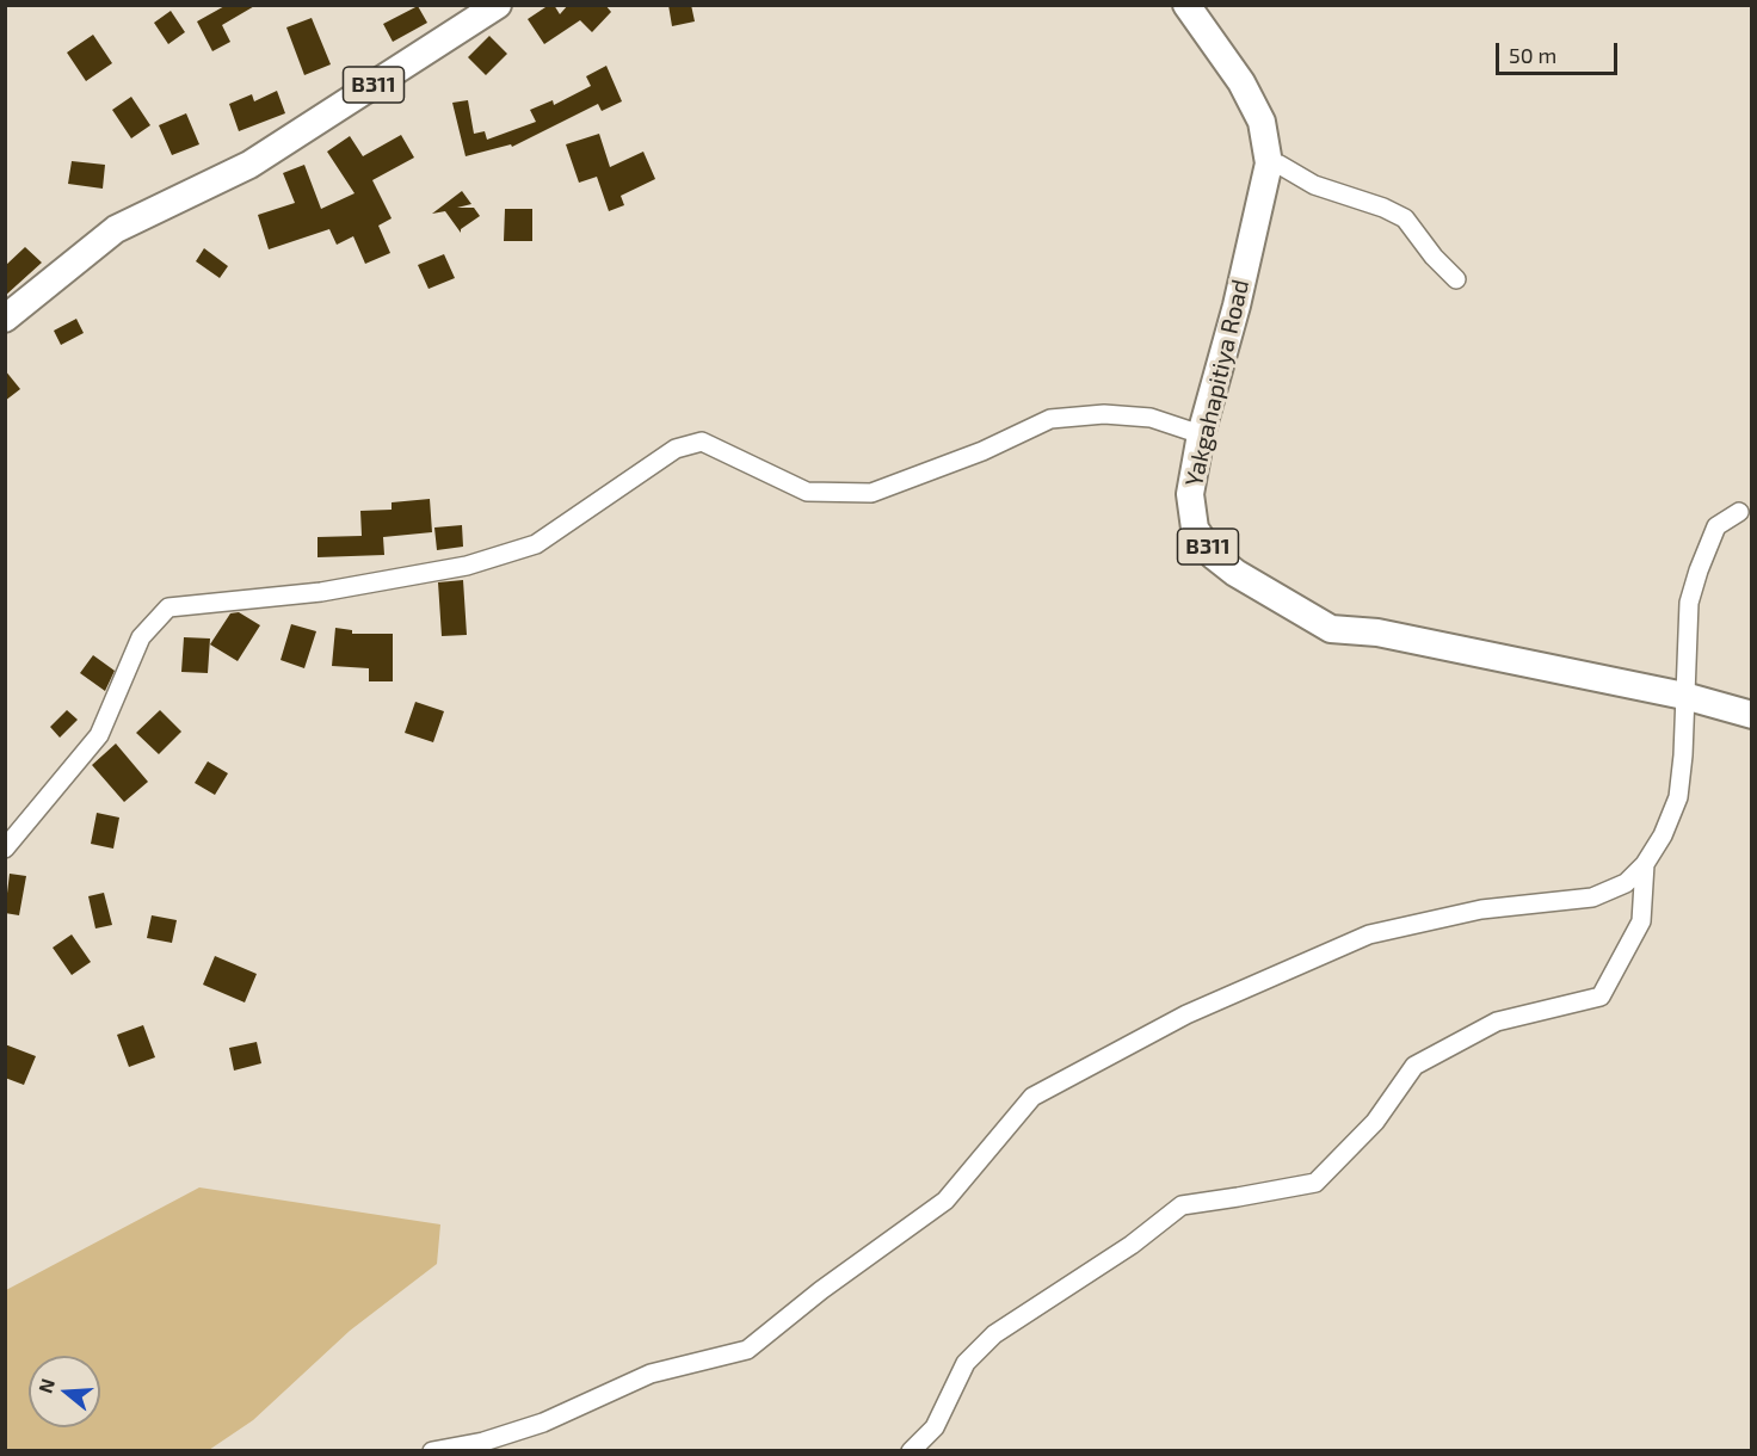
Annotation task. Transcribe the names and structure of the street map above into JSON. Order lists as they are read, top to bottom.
{
  "streets": {
    "main road": ["B311", "Yakgahapitiya Road"]
  },
  "scale_bar": "50 m",
  "north": "left"
}
